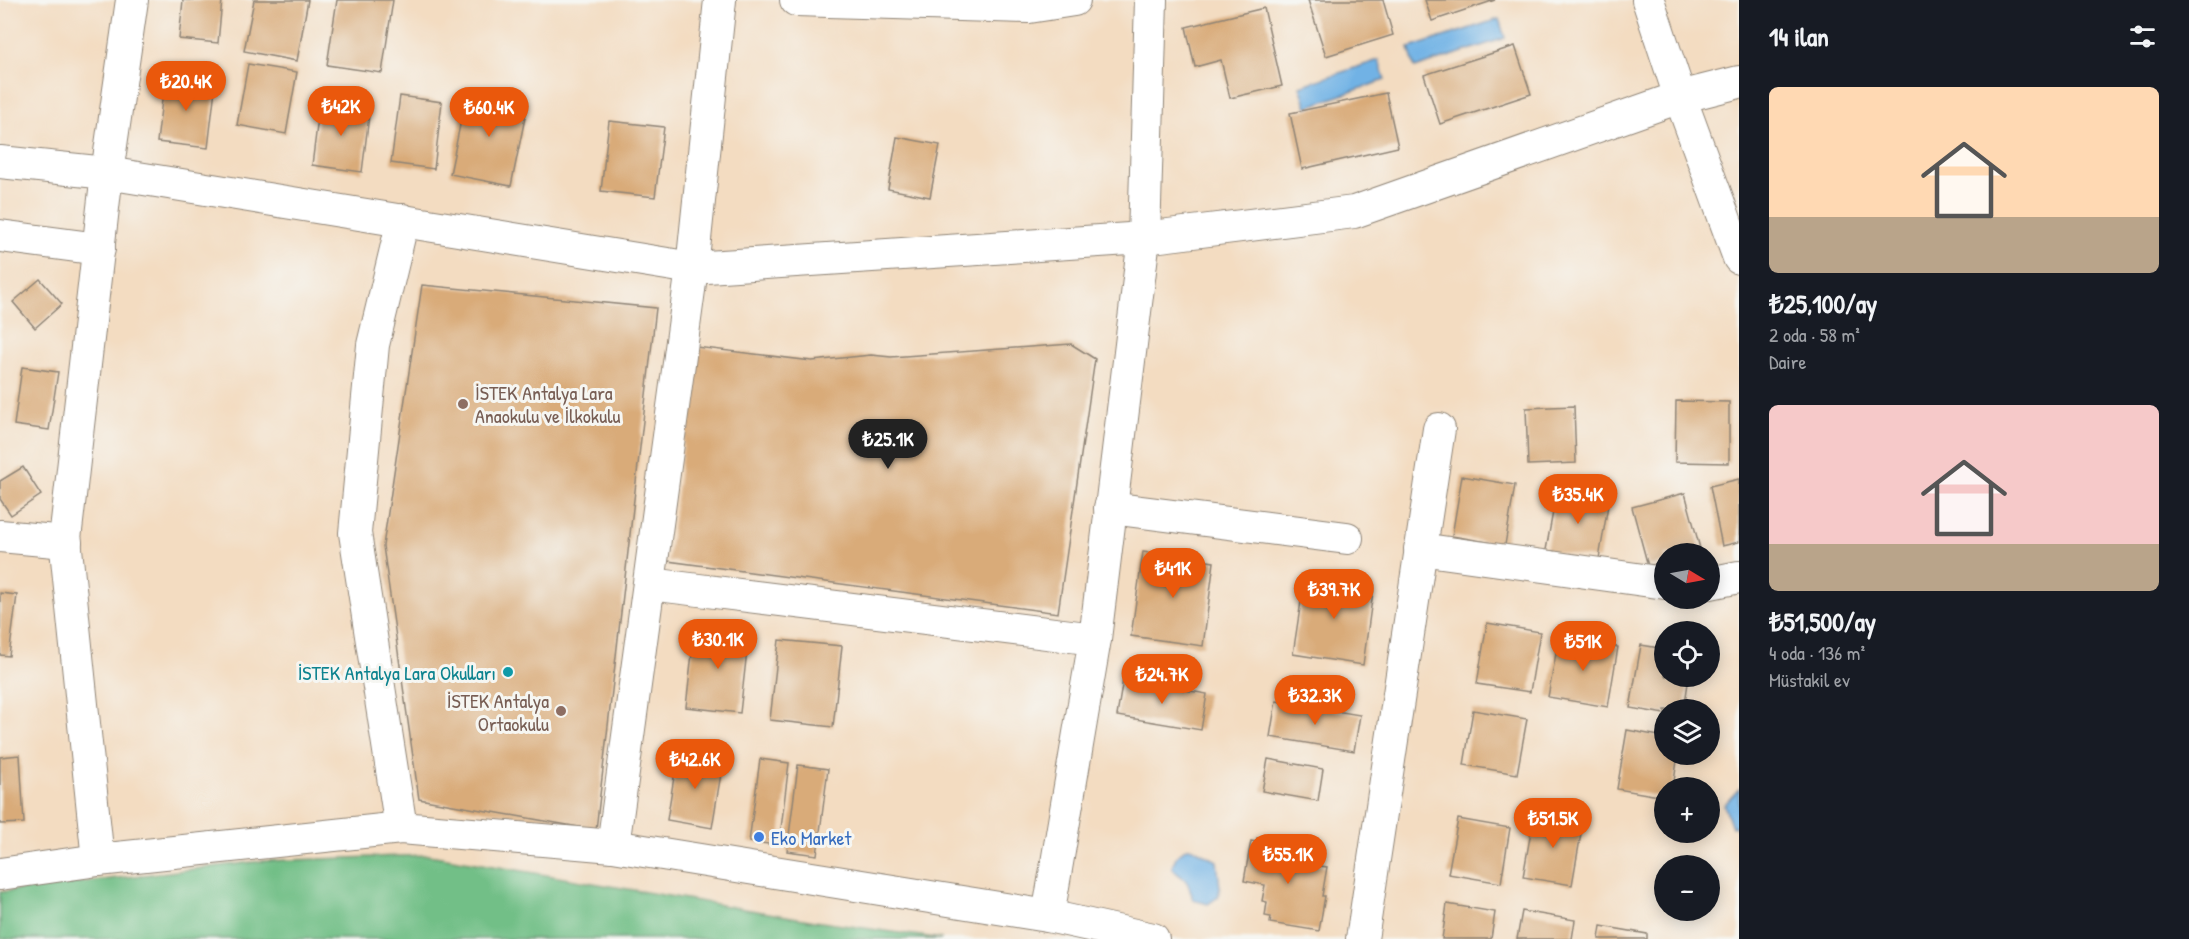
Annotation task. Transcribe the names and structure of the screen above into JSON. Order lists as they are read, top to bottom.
{
  "places": [
    "İSTEK Antalya Lara Anaokulu ve İlkokulu",
    "İSTEK Antalya Lara Okulları",
    "İSTEK Antalya Ortaokulu",
    "Eko Market"
  ],
  "north": "right",
  "page": {
    "heading": "14 ilan",
    "price": [
      "₺20.4K",
      "₺42K",
      "₺60.4K",
      "₺25.1K",
      "₺35.4K",
      "₺41K",
      "₺39.7K",
      "₺30.1K",
      "₺51K",
      "₺24.7K",
      "₺32.3K",
      "₺42.6K",
      "₺51.5K",
      "₺55.1K"
    ],
    "list": [
      {
        "name": "₺25,100/ay",
        "note": "2 oda · 58 m² · Daire"
      },
      {
        "name": "₺51,500/ay",
        "note": "4 oda · 136 m² · Müstakil ev"
      }
    ],
    "map_buttons": ["+", "−"]
  }
}
